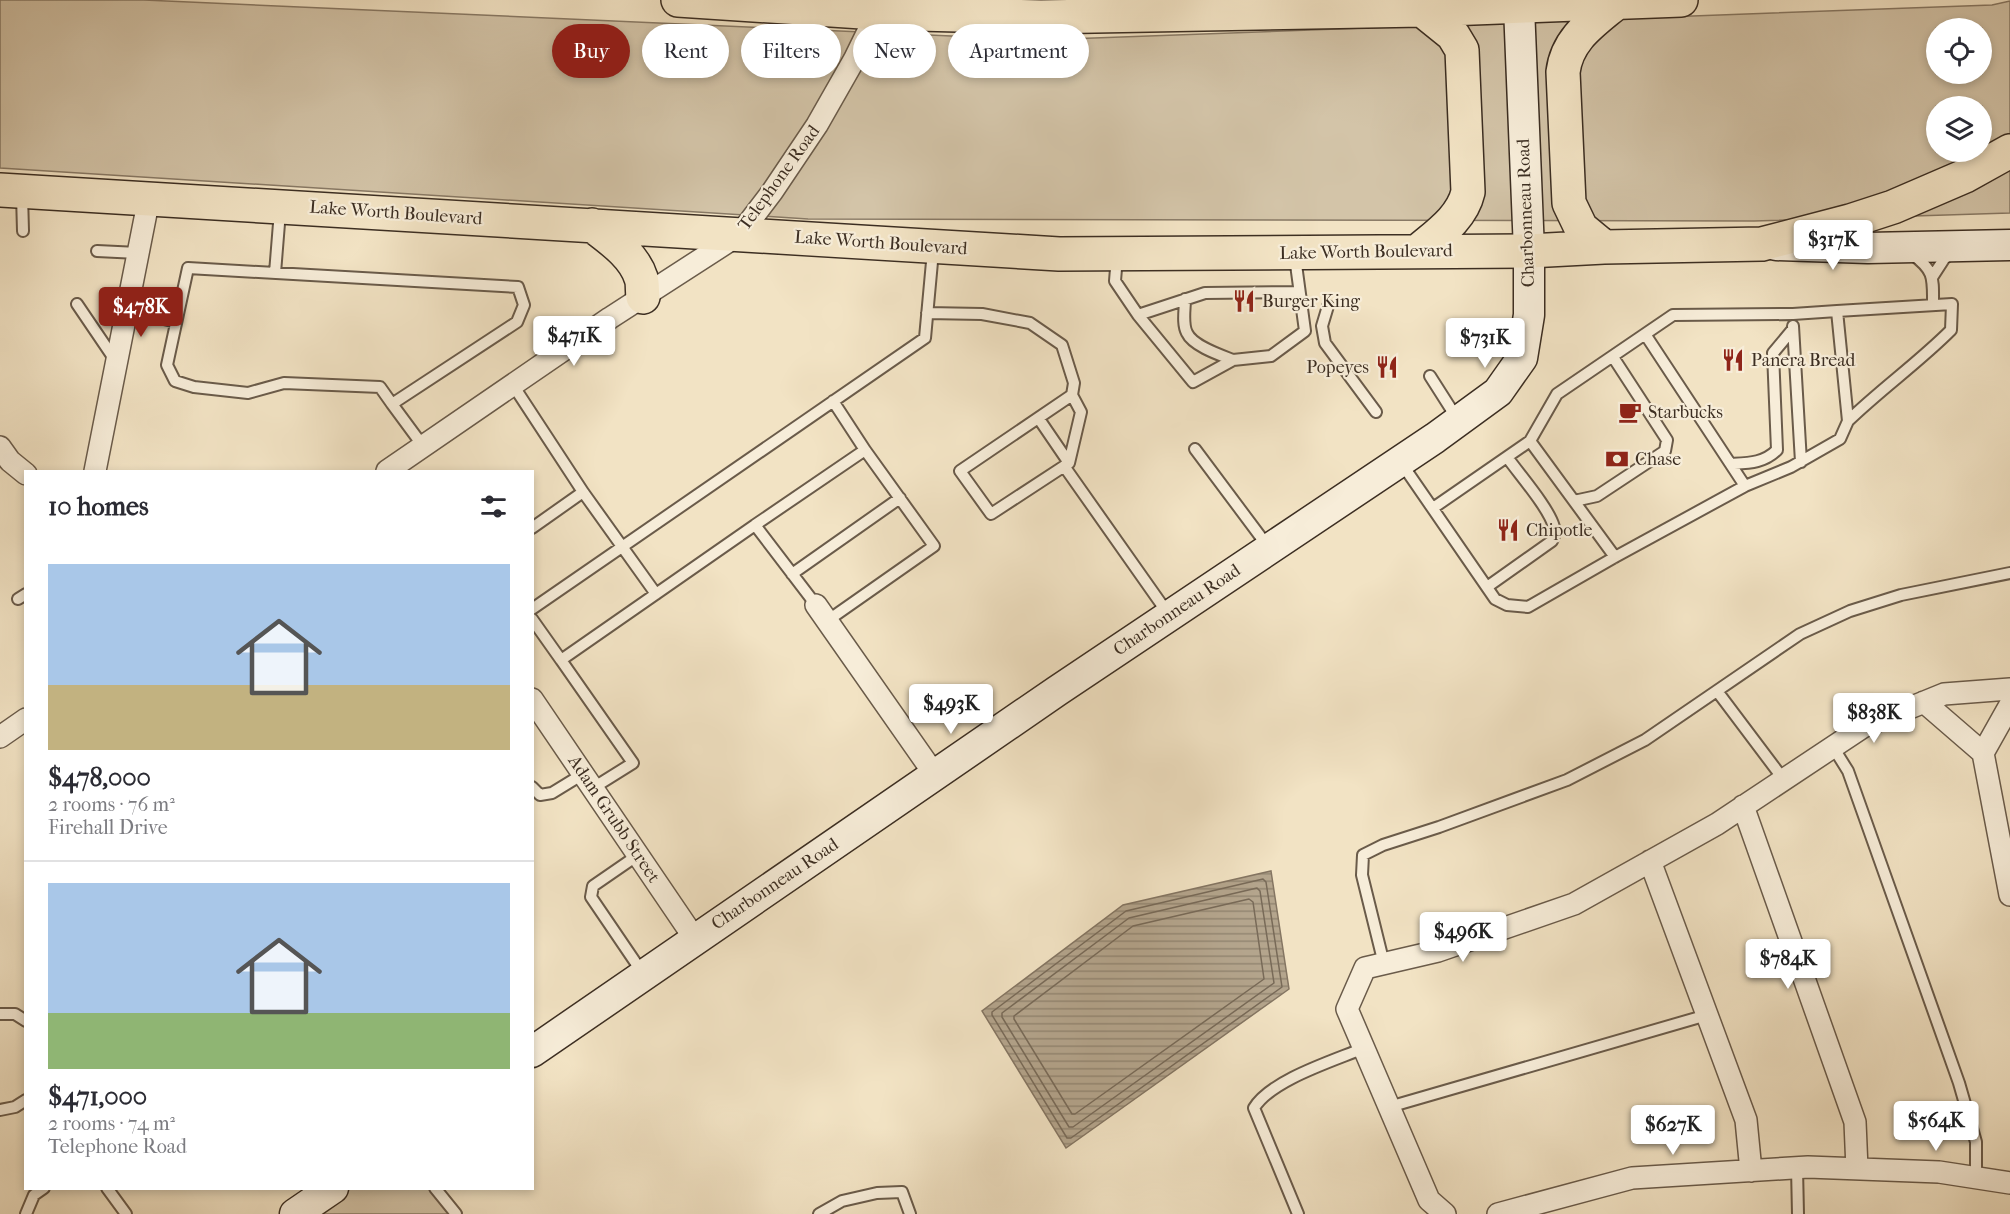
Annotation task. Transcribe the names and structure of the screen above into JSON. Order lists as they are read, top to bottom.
{
  "streets": {
    "highway": ["Lake Worth Boulevard"],
    "street": ["Telephone Road", "Charbonneau Road", "Adam Grubb Street"]
  },
  "crossings": [
    ["Telephone Road", "Lake Worth Boulevard"],
    ["Lake Worth Boulevard", "Charbonneau Road"],
    ["Charbonneau Road", "Adam Grubb Street"]
  ],
  "places": {
    "restaurant": [
      "Burger King",
      "Panera Bread",
      "Popeyes",
      "Chipotle"
    ],
    "cafe": ["Starbucks"],
    "bank": ["Chase"]
  },
  "page": {
    "chip": [
      "Buy",
      "Rent",
      "Filters",
      "New",
      "Apartment"
    ],
    "price": [
      "$317K",
      "$478K",
      "$471K",
      "$731K",
      "$493K",
      "$838K",
      "$496K",
      "$784K",
      "$564K",
      "$627K"
    ],
    "heading": "10 homes",
    "list": [
      {
        "name": "$478,000",
        "note": "2 rooms · 76 m² · Firehall Drive"
      },
      {
        "name": "$471,000",
        "note": "2 rooms · 74 m² · Telephone Road"
      }
    ]
  }
}
